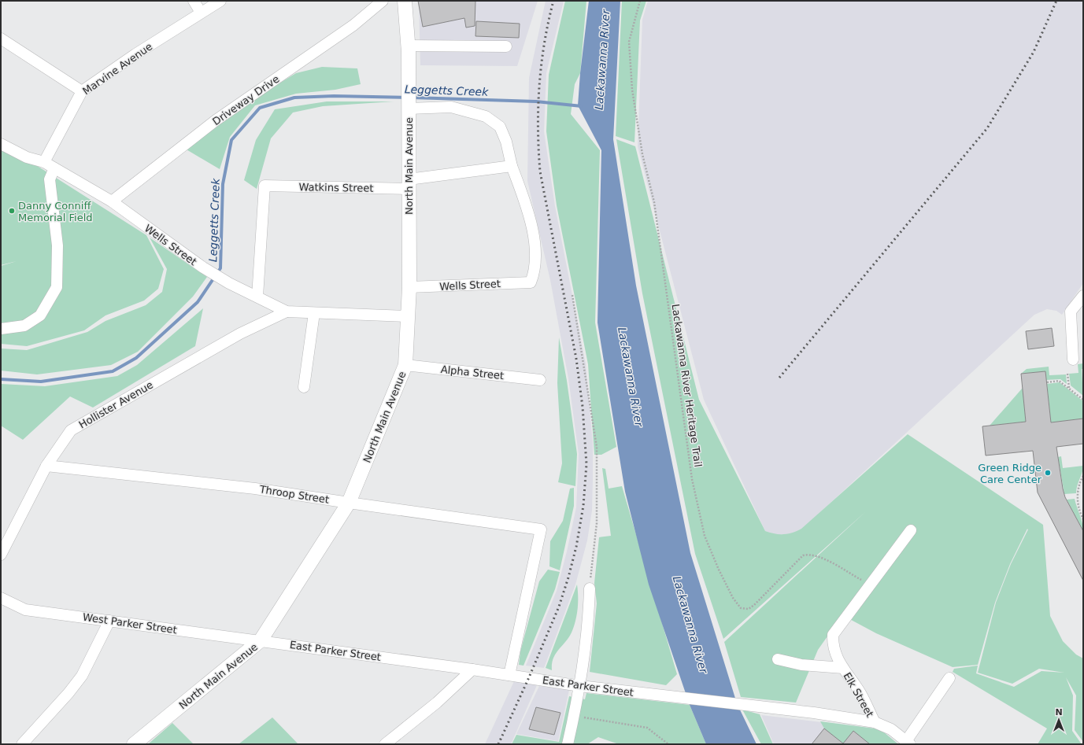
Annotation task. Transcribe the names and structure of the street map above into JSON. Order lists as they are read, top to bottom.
{
  "streets": {
    "main road": ["North Main Avenue"],
    "street": [
      "Marvine Avenue",
      "Driveway Drive",
      "Watkins Street",
      "Wells Street",
      "Alpha Street",
      "Hollister Avenue",
      "Throop Street",
      "West Parker Street",
      "East Parker Street",
      "Elk Street"
    ],
    "path": ["Lackawanna River Heritage Trail"]
  },
  "crossings": [
    ["Marvine Avenue", "Wells Street"],
    ["Driveway Drive", "Wells Street"],
    ["North Main Avenue", "Watkins Street"],
    ["North Main Avenue", "Wells Street"],
    ["North Main Avenue", "Alpha Street"],
    ["North Main Avenue", "Throop Street"],
    ["North Main Avenue", "West Parker Street"],
    ["North Main Avenue", "East Parker Street"],
    ["Watkins Street", "Wells Street"],
    ["Wells Street", "Hollister Avenue"],
    ["Lackawanna River Heritage Trail", "Elk Street"],
    ["Hollister Avenue", "Throop Street"],
    ["Throop Street", "East Parker Street"],
    ["West Parker Street", "East Parker Street"],
    ["East Parker Street", "Elk Street"]
  ],
  "water": ["Lackawanna River", "Leggetts Creek"],
  "places": ["Danny Conniff Memorial Field", "Green Ridge Care Center"],
  "north": "top"
}
